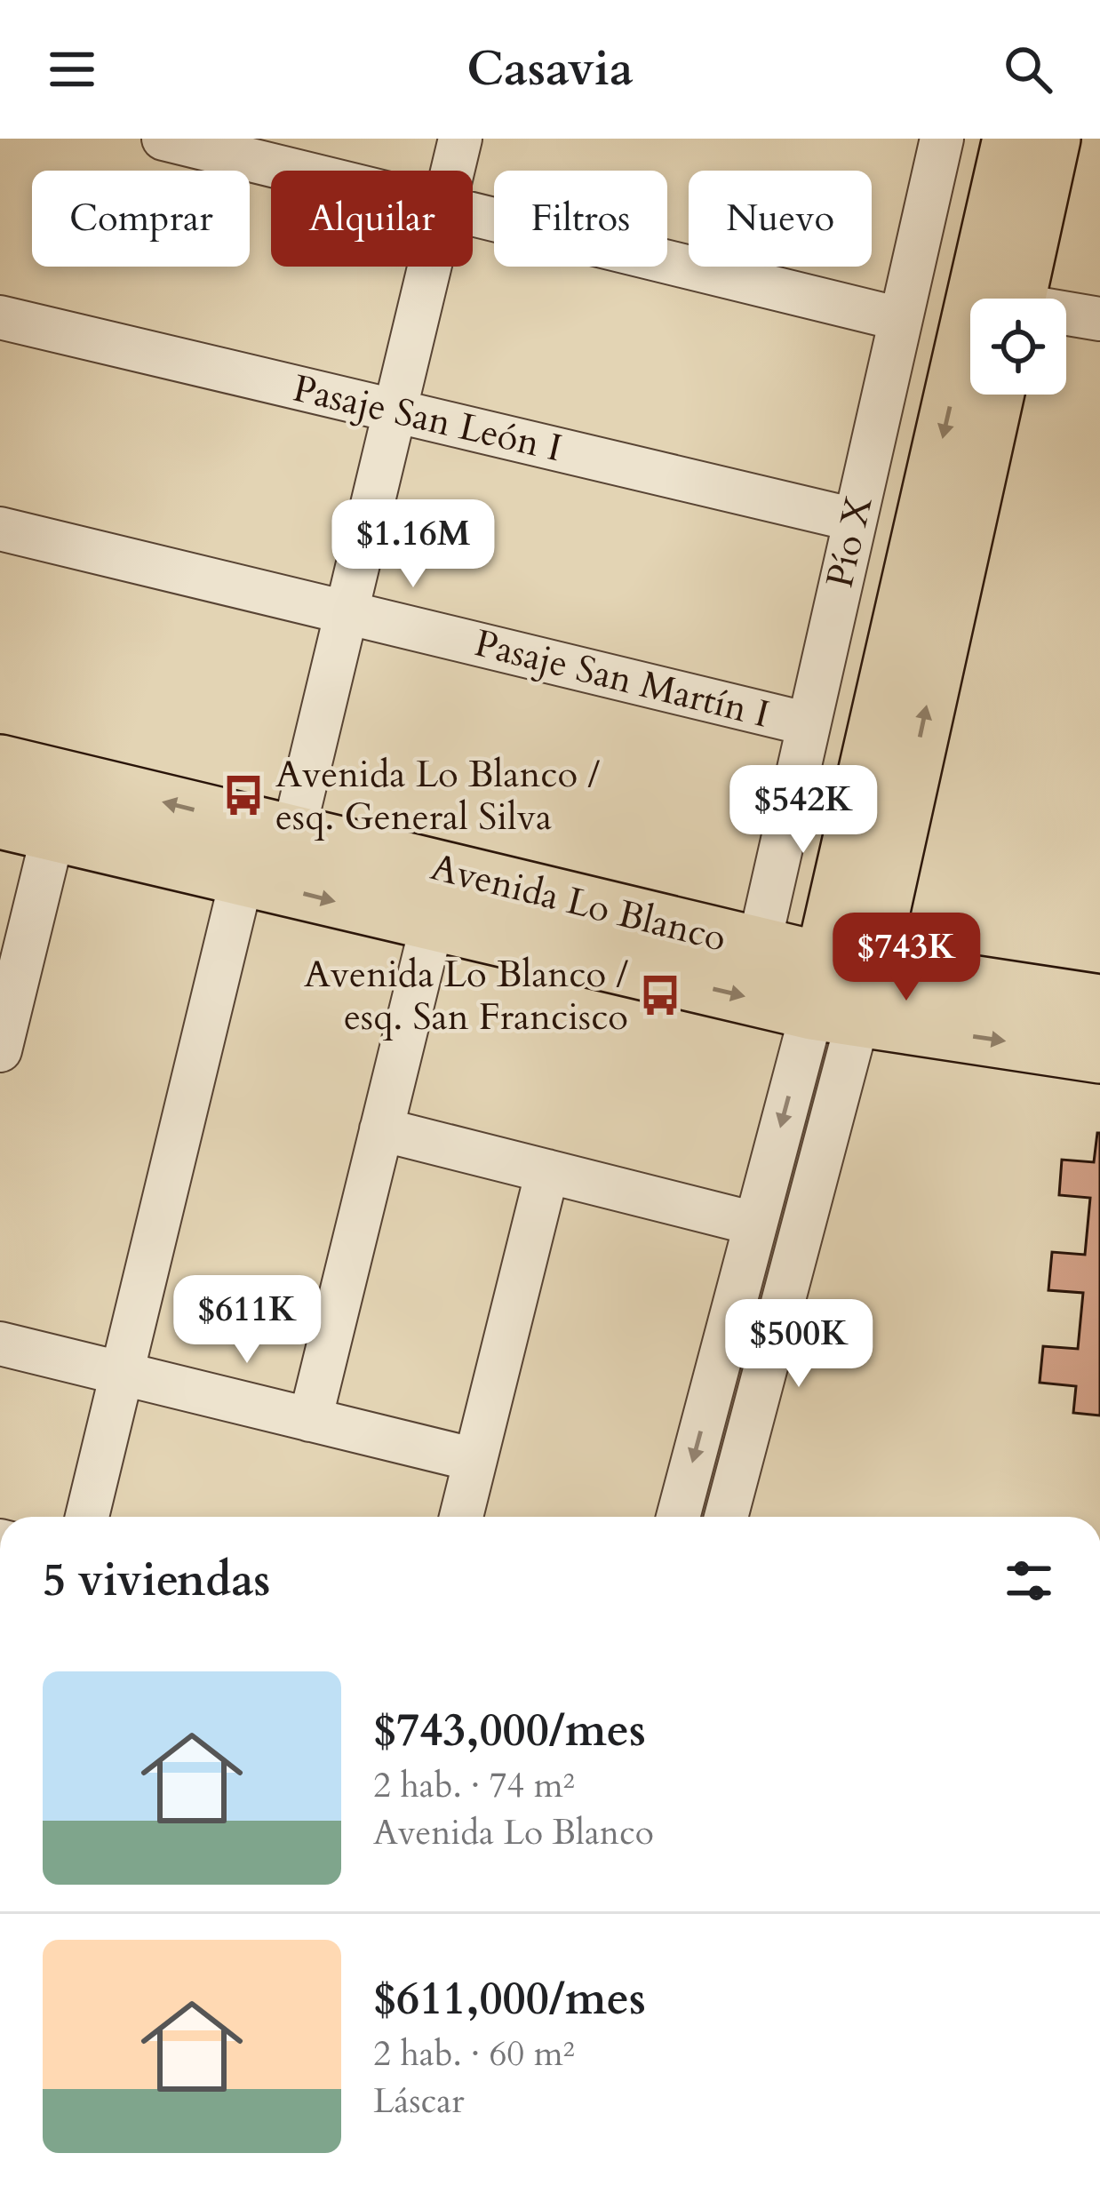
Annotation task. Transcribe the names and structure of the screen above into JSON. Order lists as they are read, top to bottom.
{
  "streets": {
    "main road": ["Avenida Lo Blanco"],
    "street": ["Pasaje San León I", "Pío X", "Pasaje San Martín I"]
  },
  "crossings": [
    ["Pasaje San León I", "Pío X"],
    ["Pío X", "Pasaje San Martín I"],
    ["Pío X", "Avenida Lo Blanco"]
  ],
  "places": {
    "bus stop": ["Avenida Lo Blanco / esq. General Silva", "Avenida Lo Blanco / esq. San Francisco"]
  },
  "page": {
    "header": "Casavia",
    "chip": [
      "Comprar",
      "Alquilar",
      "Filtros",
      "Nuevo"
    ],
    "price": [
      "$1.16M",
      "$542K",
      "$743K",
      "$611K",
      "$500K"
    ],
    "heading": "5 viviendas",
    "list": [
      {
        "name": "$743,000/mes",
        "note": "2 hab. · 74 m² · Avenida Lo Blanco"
      },
      {
        "name": "$611,000/mes",
        "note": "2 hab. · 60 m² · Láscar"
      }
    ]
  }
}
